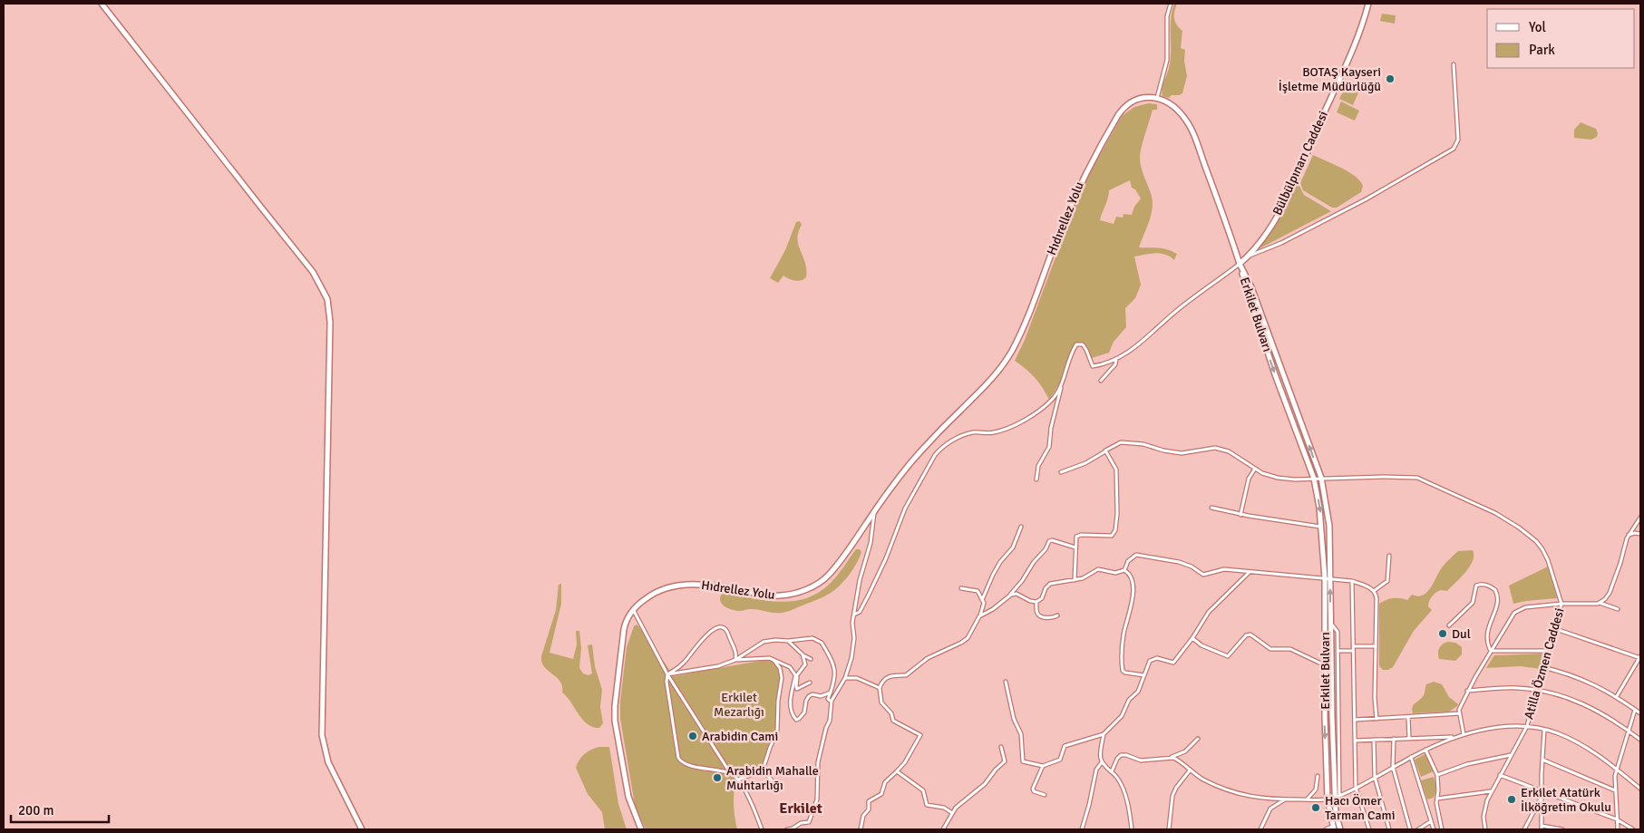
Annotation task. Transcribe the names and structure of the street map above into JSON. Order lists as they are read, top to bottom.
{
  "streets": {
    "street": [
      "Bülbülpınarı Caddesi",
      "Hıdırellez Yolu",
      "Erkilet Bulvarı",
      "Hıdrellez Yolu",
      "Atilla Özmen Caddesi"
    ]
  },
  "crossings": [
    ["Bülbülpınarı Caddesi", "Erkilet Bulvarı"],
    ["Hıdırellez Yolu", "Hıdrellez Yolu"],
    ["Erkilet Bulvarı", "Atilla Özmen Caddesi"]
  ],
  "districts": ["Erkilet"],
  "parks": ["Erkilet Mezarlığı"],
  "places": [
    "BOTAŞ Kayseri İşletme Müdürlüğü",
    "Dul",
    "Arabidin Cami",
    "Arabidin Mahalle Muhtarlığı",
    "Erkilet Atatürk İlköğretim Okulu",
    "Hacı Ömer Tarman Cami"
  ],
  "legend": ["Yol", "Park"],
  "scale_bar": "200 m"
}
